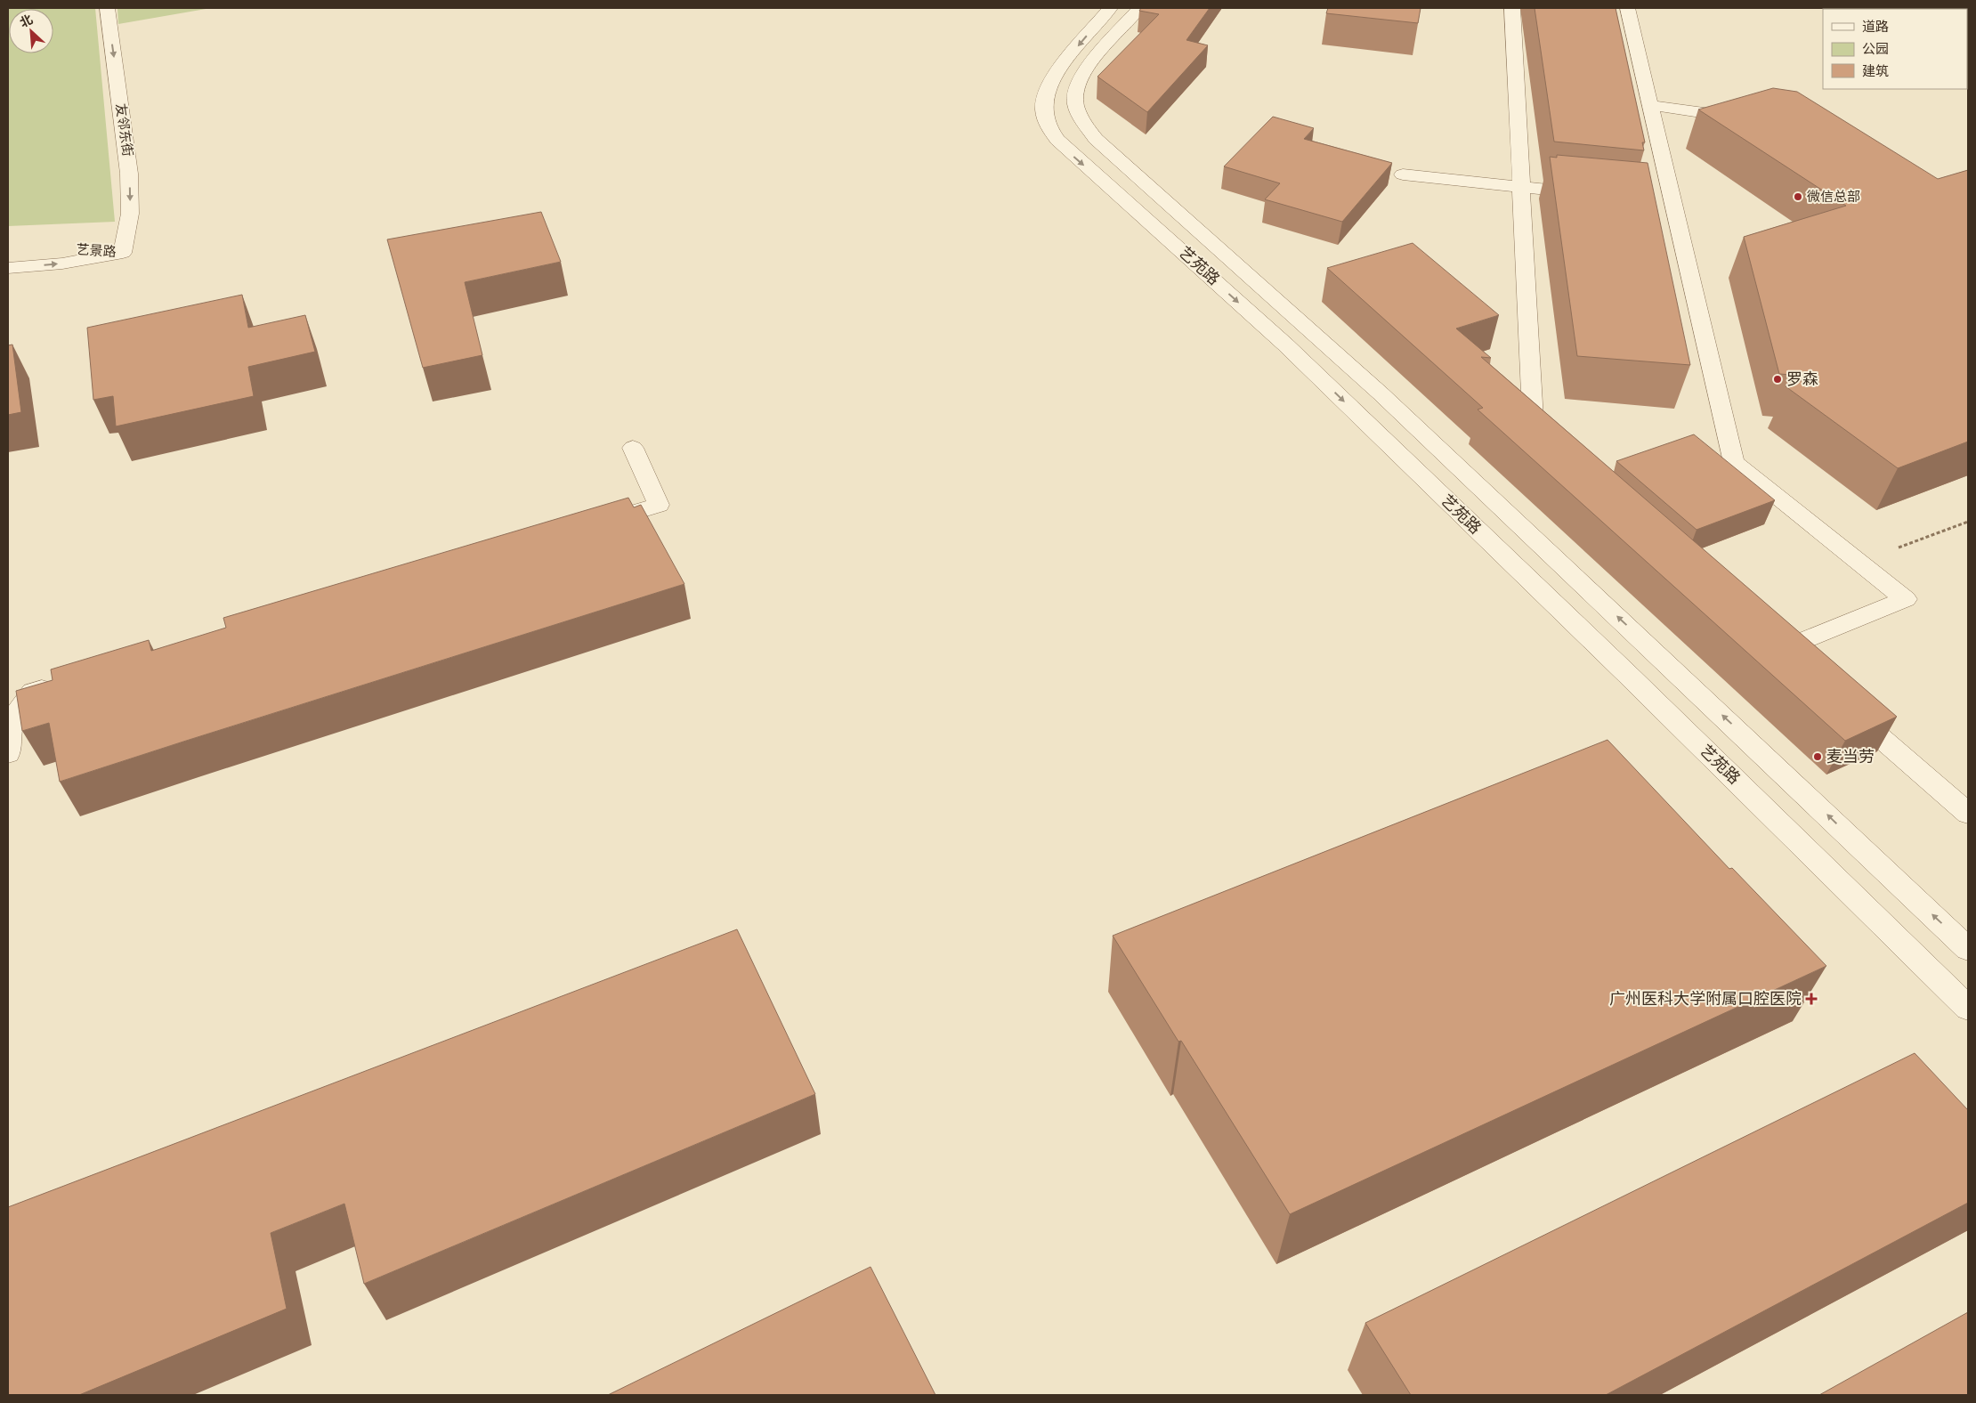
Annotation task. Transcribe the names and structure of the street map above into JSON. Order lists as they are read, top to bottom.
{
  "streets": {
    "street": ["友邻东街", "艺景路", "艺苑路"]
  },
  "crossings": [
    ["友邻东街", "艺景路"]
  ],
  "one_way": ["友邻东街"],
  "places": {
    "other": ["微信总部", "罗森", "麦当劳"],
    "health": ["广州医科大学附属口腔医院"]
  },
  "legend": ["道路", "公园", "建筑"],
  "north": "top left"
}
